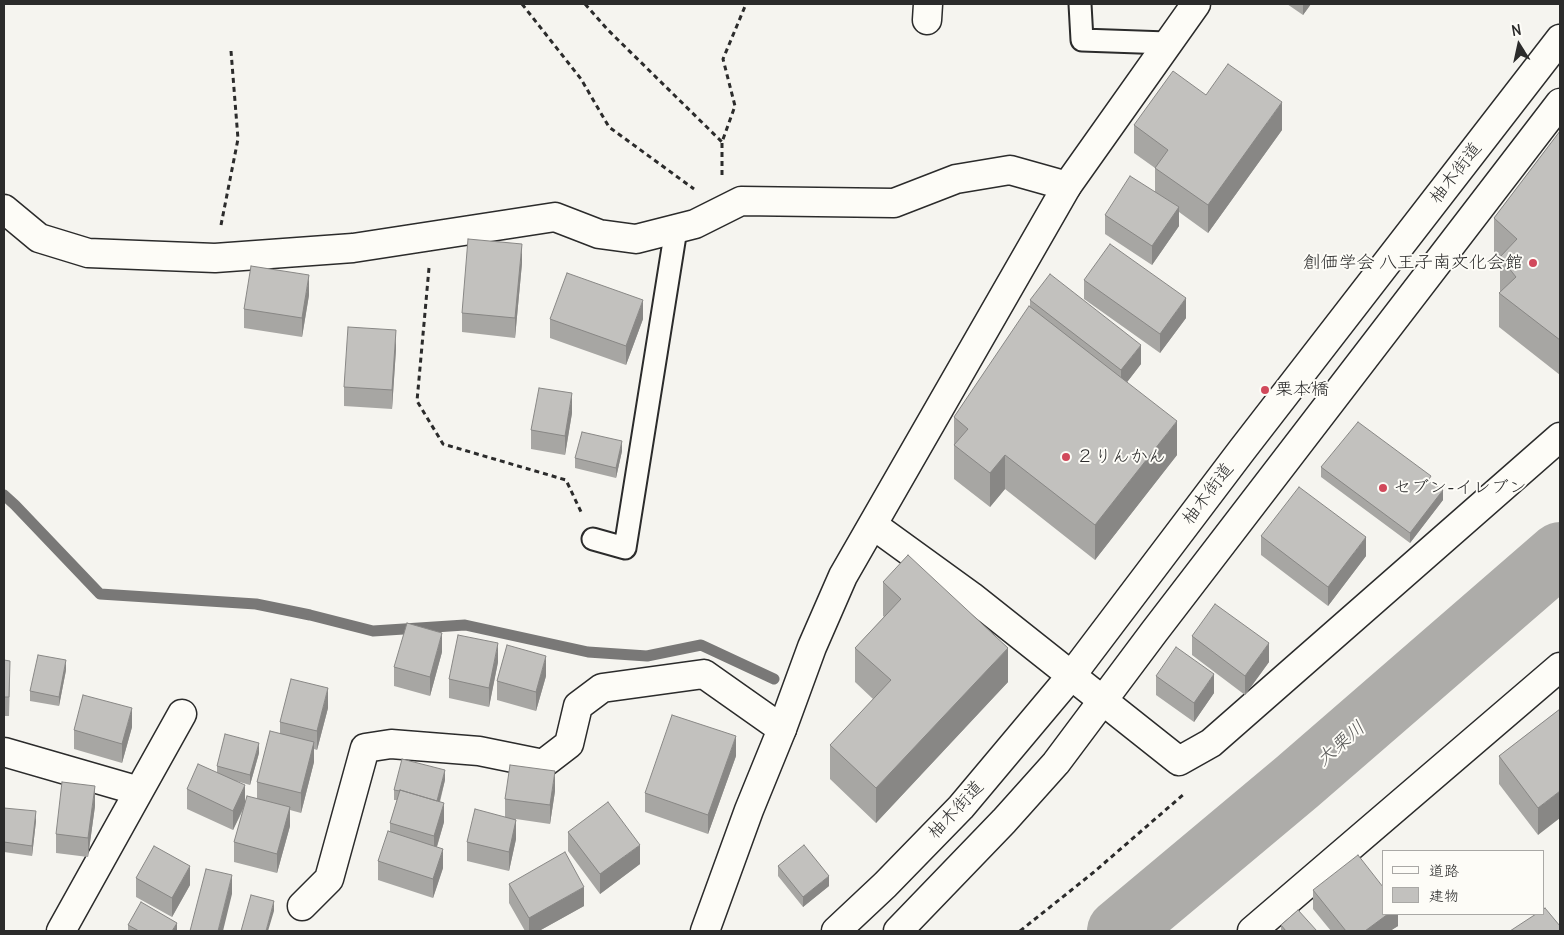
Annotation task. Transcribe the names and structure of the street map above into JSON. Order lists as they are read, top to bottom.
{
  "streets": {
    "street": ["柚木街道"]
  },
  "water": ["大栗川"],
  "places": [
    "創価学会 八王子南文化会館",
    "栗本橋",
    "２りんかん",
    "セブン-イレブン"
  ],
  "legend": ["道路", "建物"],
  "north": "top"
}
